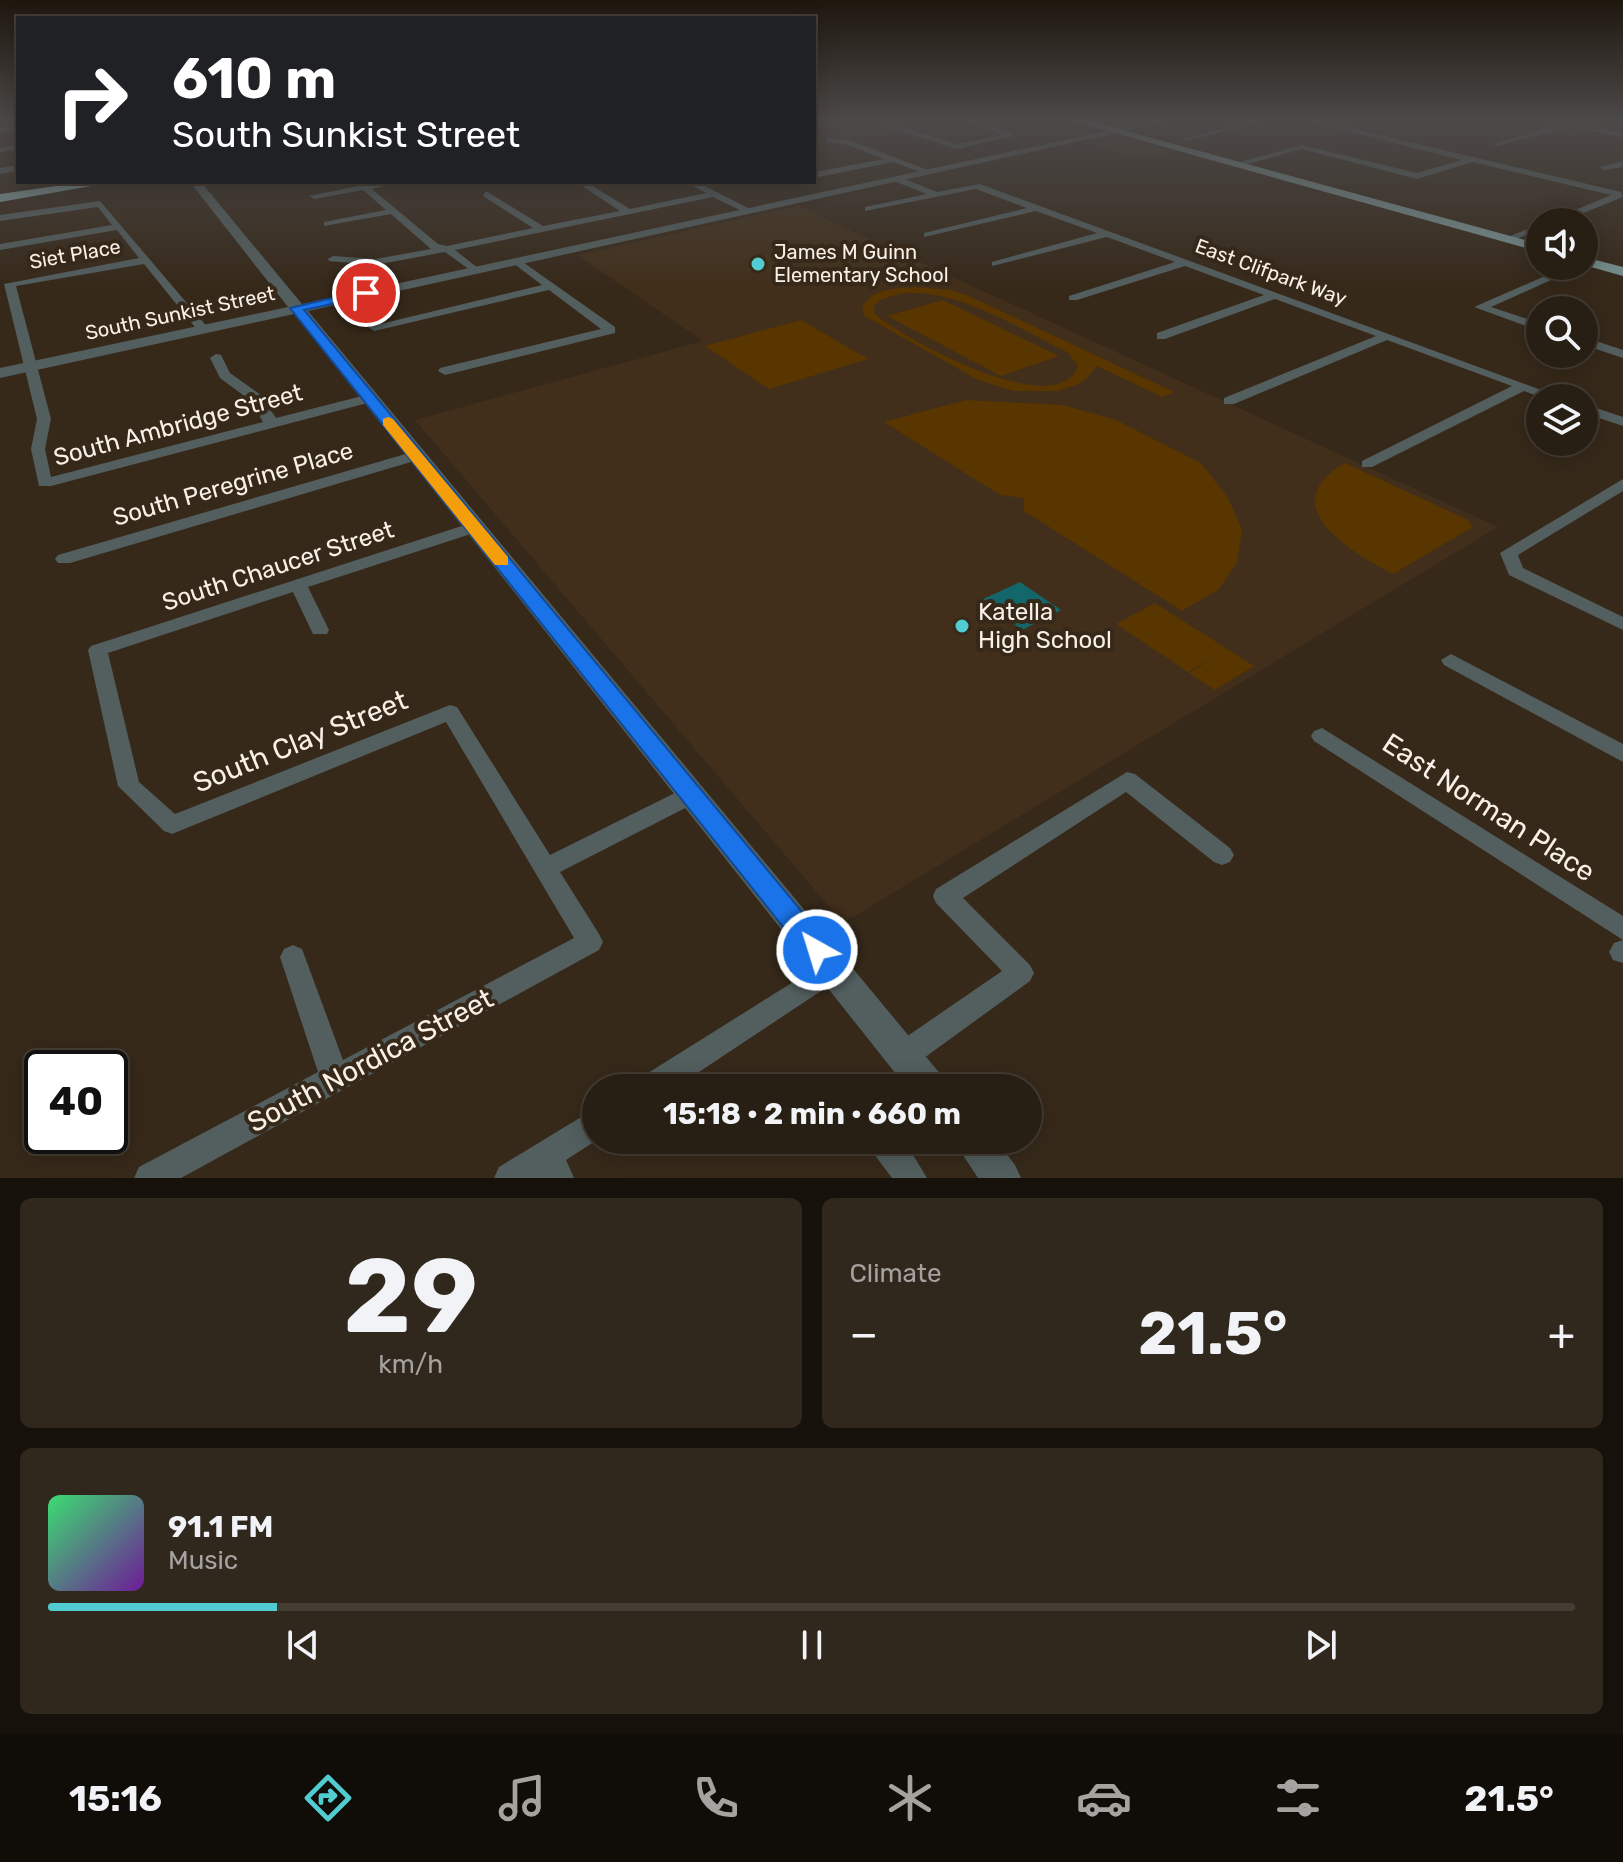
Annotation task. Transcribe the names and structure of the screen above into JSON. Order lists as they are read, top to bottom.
{
  "streets": {
    "street": [
      "Siet Place",
      "East Clifpark Way",
      "South Sunkist Street",
      "South Ambridge Street",
      "South Peregrine Place",
      "South Chaucer Street",
      "South Clay Street",
      "East Norman Place",
      "South Nordica Street"
    ]
  },
  "crossings": [
    ["Siet Place", "South Sunkist Street"],
    ["Siet Place", "South Ambridge Street"],
    ["South Sunkist Street", "South Ambridge Street"],
    ["South Chaucer Street", "South Clay Street"],
    ["South Clay Street", "South Nordica Street"]
  ],
  "places": ["James M Guinn Elementary School", "Katella High School"],
  "page": {
    "turn": ["610 m", "South Sunkist Street"],
    "limit": "40",
    "trip": "15:18 · 2 min · 660 m",
    "tile": [
      ["29", "km/h"],
      "Climate"
    ],
    "heat": ["−", "21.5°", "+"],
    "song": ["91.1 FM", "Music"],
    "tabs": ["15:16", "21.5°"]
  }
}
